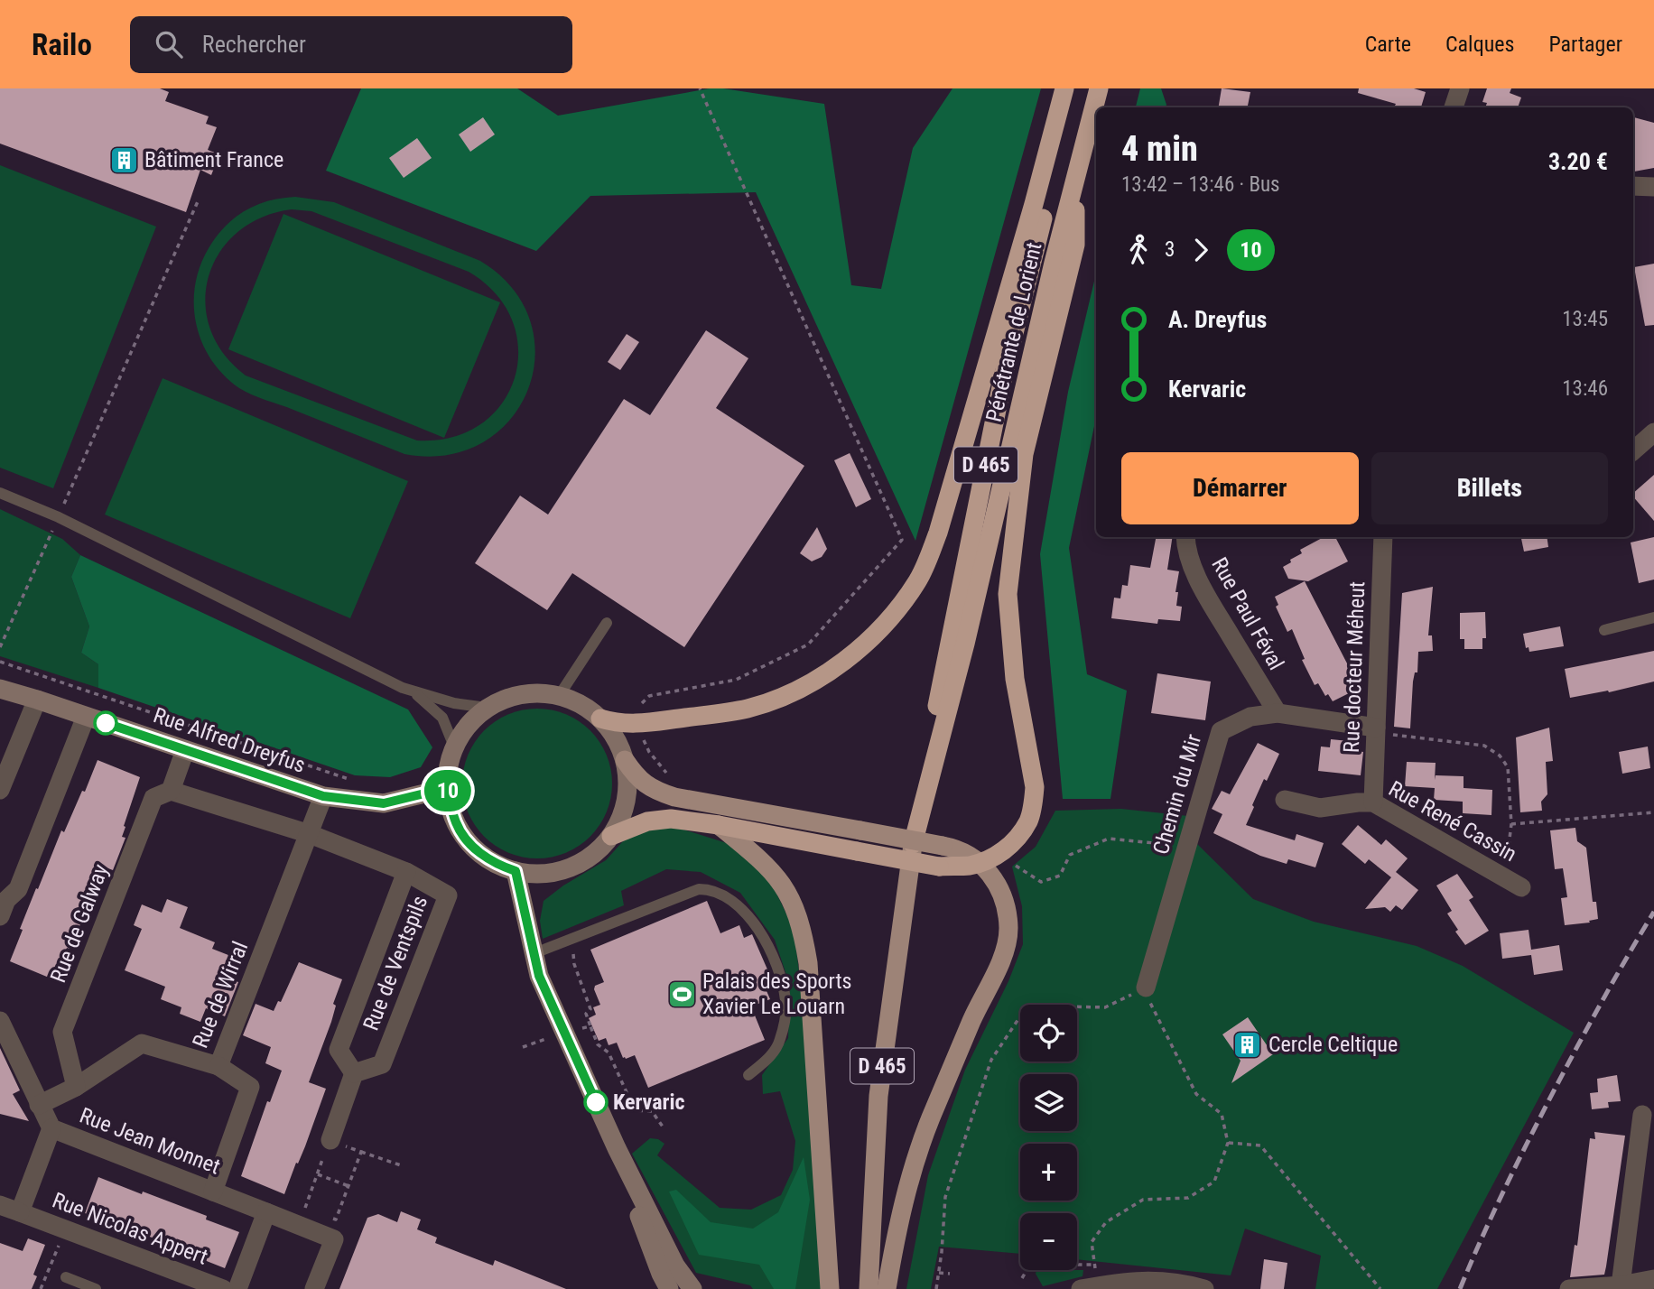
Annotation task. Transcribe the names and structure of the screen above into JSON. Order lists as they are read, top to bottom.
{
  "streets": {
    "highway": ["Pénétrante de Lorient", "D 465"],
    "main road": ["Rue Alfred Dreyfus"],
    "street": [
      "Rue Paul Féval",
      "Rue docteur Méheut",
      "Chemin du Mir",
      "Rue René Cassin",
      "Rue de Galway",
      "Rue de Ventspils",
      "Rue de Wirral",
      "Rue Jean Monnet",
      "Rue Nicolas Appert"
    ]
  },
  "crossings": [
    ["Rue Paul Féval", "Chemin du Mir"],
    ["Rue docteur Méheut", "Chemin du Mir"],
    ["Rue docteur Méheut", "Rue René Cassin"],
    ["Rue Alfred Dreyfus", "Rue de Galway"],
    ["Rue Alfred Dreyfus", "Rue de Wirral"],
    ["Rue de Galway", "Rue de Ventspils"],
    ["Rue de Galway", "Rue de Wirral"],
    ["Rue de Ventspils", "Rue de Wirral"],
    ["Rue Jean Monnet", "Rue Nicolas Appert"]
  ],
  "places": {
    "building": ["Bâtiment France", "Cercle Celtique"],
    "sports": ["Palais des Sports Xavier Le Louarn"],
    "other": ["Kervaric"]
  },
  "lines": ["bus line 10"],
  "page": {
    "header": "Railo",
    "search": "Rechercher",
    "nav": ["Carte", "Calques", "Partager"],
    "on_map": "10",
    "heading": ["4 min", "13:42 – 13:46 · Bus", "3.20 €"],
    "legs": ["3", "10"],
    "list": [
      {
        "name": "A. Dreyfus",
        "value": "13:45"
      },
      {
        "name": "Kervaric",
        "value": "13:46"
      }
    ],
    "buttons": ["Démarrer", "Billets"],
    "map_buttons": ["+", "−"]
  }
}
